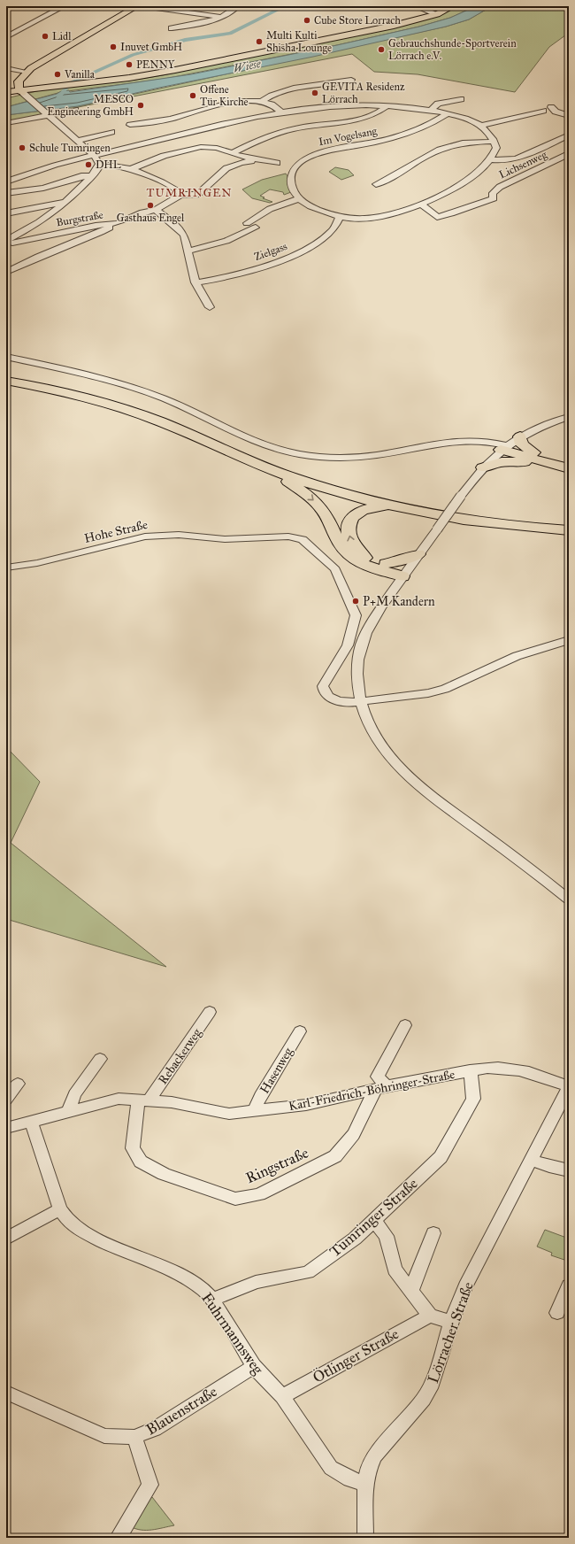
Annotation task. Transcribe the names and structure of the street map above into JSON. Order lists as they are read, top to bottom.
{
  "streets": {
    "street": [
      "Im Vogelsang",
      "Lichsenweg",
      "Burgstraße",
      "Zielgass",
      "Hohe Straße",
      "Rebackerweg",
      "Hasenweg",
      "Karl-Friedrich-Böhringer-Straße",
      "Ringstraße",
      "Tumringer Straße",
      "Lörracher Straße",
      "Fuhrmannsweg",
      "Ötlinger Straße",
      "Blauenstraße"
    ]
  },
  "crossings": [
    ["Im Vogelsang", "Lichsenweg"],
    ["Im Vogelsang", "Zielgass"],
    ["Rebackerweg", "Karl-Friedrich-Böhringer-Straße"],
    ["Rebackerweg", "Ringstraße"],
    ["Hasenweg", "Karl-Friedrich-Böhringer-Straße"],
    ["Karl-Friedrich-Böhringer-Straße", "Ringstraße"],
    ["Karl-Friedrich-Böhringer-Straße", "Tumringer Straße"],
    ["Karl-Friedrich-Böhringer-Straße", "Lörracher Straße"],
    ["Karl-Friedrich-Böhringer-Straße", "Fuhrmannsweg"],
    ["Tumringer Straße", "Fuhrmannsweg"],
    ["Lörracher Straße", "Fuhrmannsweg"],
    ["Fuhrmannsweg", "Ötlinger Straße"],
    ["Fuhrmannsweg", "Blauenstraße"]
  ],
  "districts": ["TUMRINGEN"],
  "water": ["Wiese"],
  "places": [
    "Cube Store Lorrach",
    "Lidl",
    "Multi Kulti Shisha Lounge",
    "Inuvet GmbH",
    "Gebrauchshunde-Sportverein Lörrach e.V.",
    "PENNY",
    "Vanilla",
    "GEVITA Residenz Lörrach",
    "Offene Tür Kirche",
    "MESCO Engineering GmbH",
    "Schule Tumringen",
    "DHL",
    "Gasthaus Engel",
    "P+M Kandern"
  ]
}
